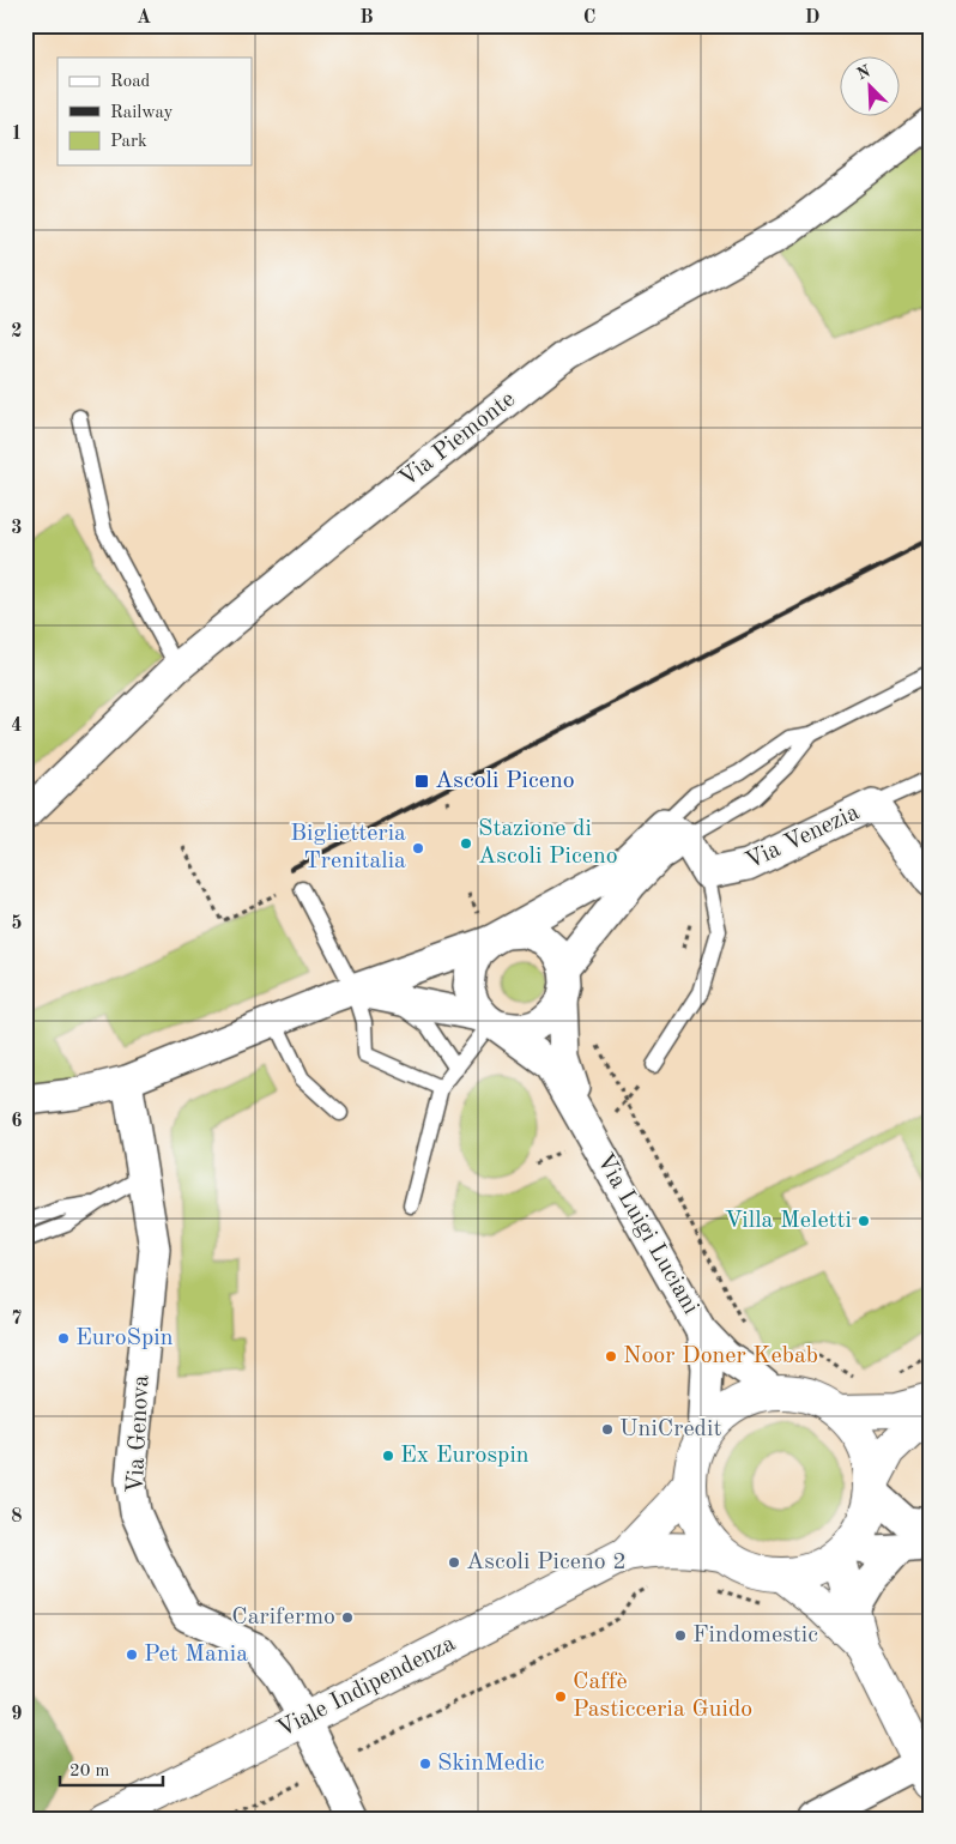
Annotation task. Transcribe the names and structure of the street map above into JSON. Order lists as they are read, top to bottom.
{
  "streets": {
    "street": [
      "Via Piemonte",
      "Via Venezia",
      "Via Luigi Luciani",
      "Via Genova",
      "Viale Indipendenza"
    ]
  },
  "crossings": [
    ["Via Luigi Luciani", "Viale Indipendenza"],
    ["Via Genova", "Viale Indipendenza"]
  ],
  "places": {
    "transit": ["Ascoli Piceno"],
    "other": [
      "Stazione di Ascoli Piceno",
      "Biglietteria Trenitalia",
      "Villa Meletti",
      "EuroSpin",
      "Noor Doner Kebab",
      "UniCredit",
      "Ex Eurospin",
      "Ascoli Piceno 2",
      "Carifermo",
      "Findomestic",
      "Pet Mania",
      "Caffè Pasticceria Guido",
      "SkinMedic"
    ]
  },
  "legend": ["Road", "Railway", "Park"],
  "scale_bar": "20 m",
  "north": "top left",
  "grid": {
    "columns": [
      "A",
      "B",
      "C",
      "D"
    ],
    "rows": [
      "1",
      "2",
      "3",
      "4",
      "5",
      "6",
      "7",
      "8",
      "9"
    ]
  }
}
